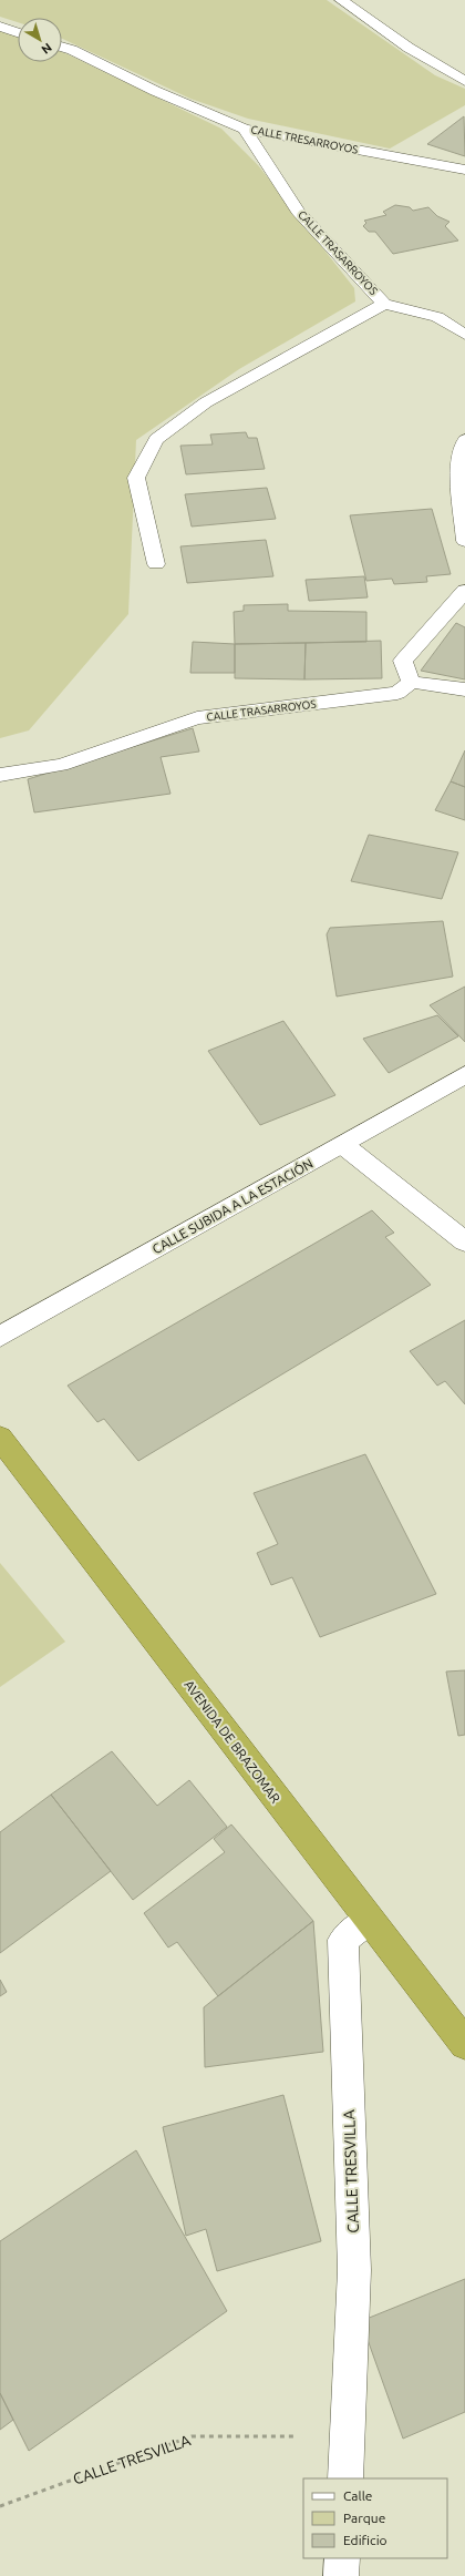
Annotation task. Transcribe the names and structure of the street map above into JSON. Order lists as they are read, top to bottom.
{
  "streets": {
    "highway": ["AVENIDA DE BRAZOMAR"],
    "street": [
      "CALLE TRESARROYOS",
      "CALLE TRASARROYOS",
      "CALLE SUBIDA A LA ESTACIÓN",
      "CALLE TRESVILLA"
    ]
  },
  "crossings": [
    ["CALLE TRESARROYOS", "CALLE TRASARROYOS"],
    ["AVENIDA DE BRAZOMAR", "CALLE TRESVILLA"]
  ],
  "legend": ["Calle", "Parque", "Edificio"],
  "north": "bottom right"
}
